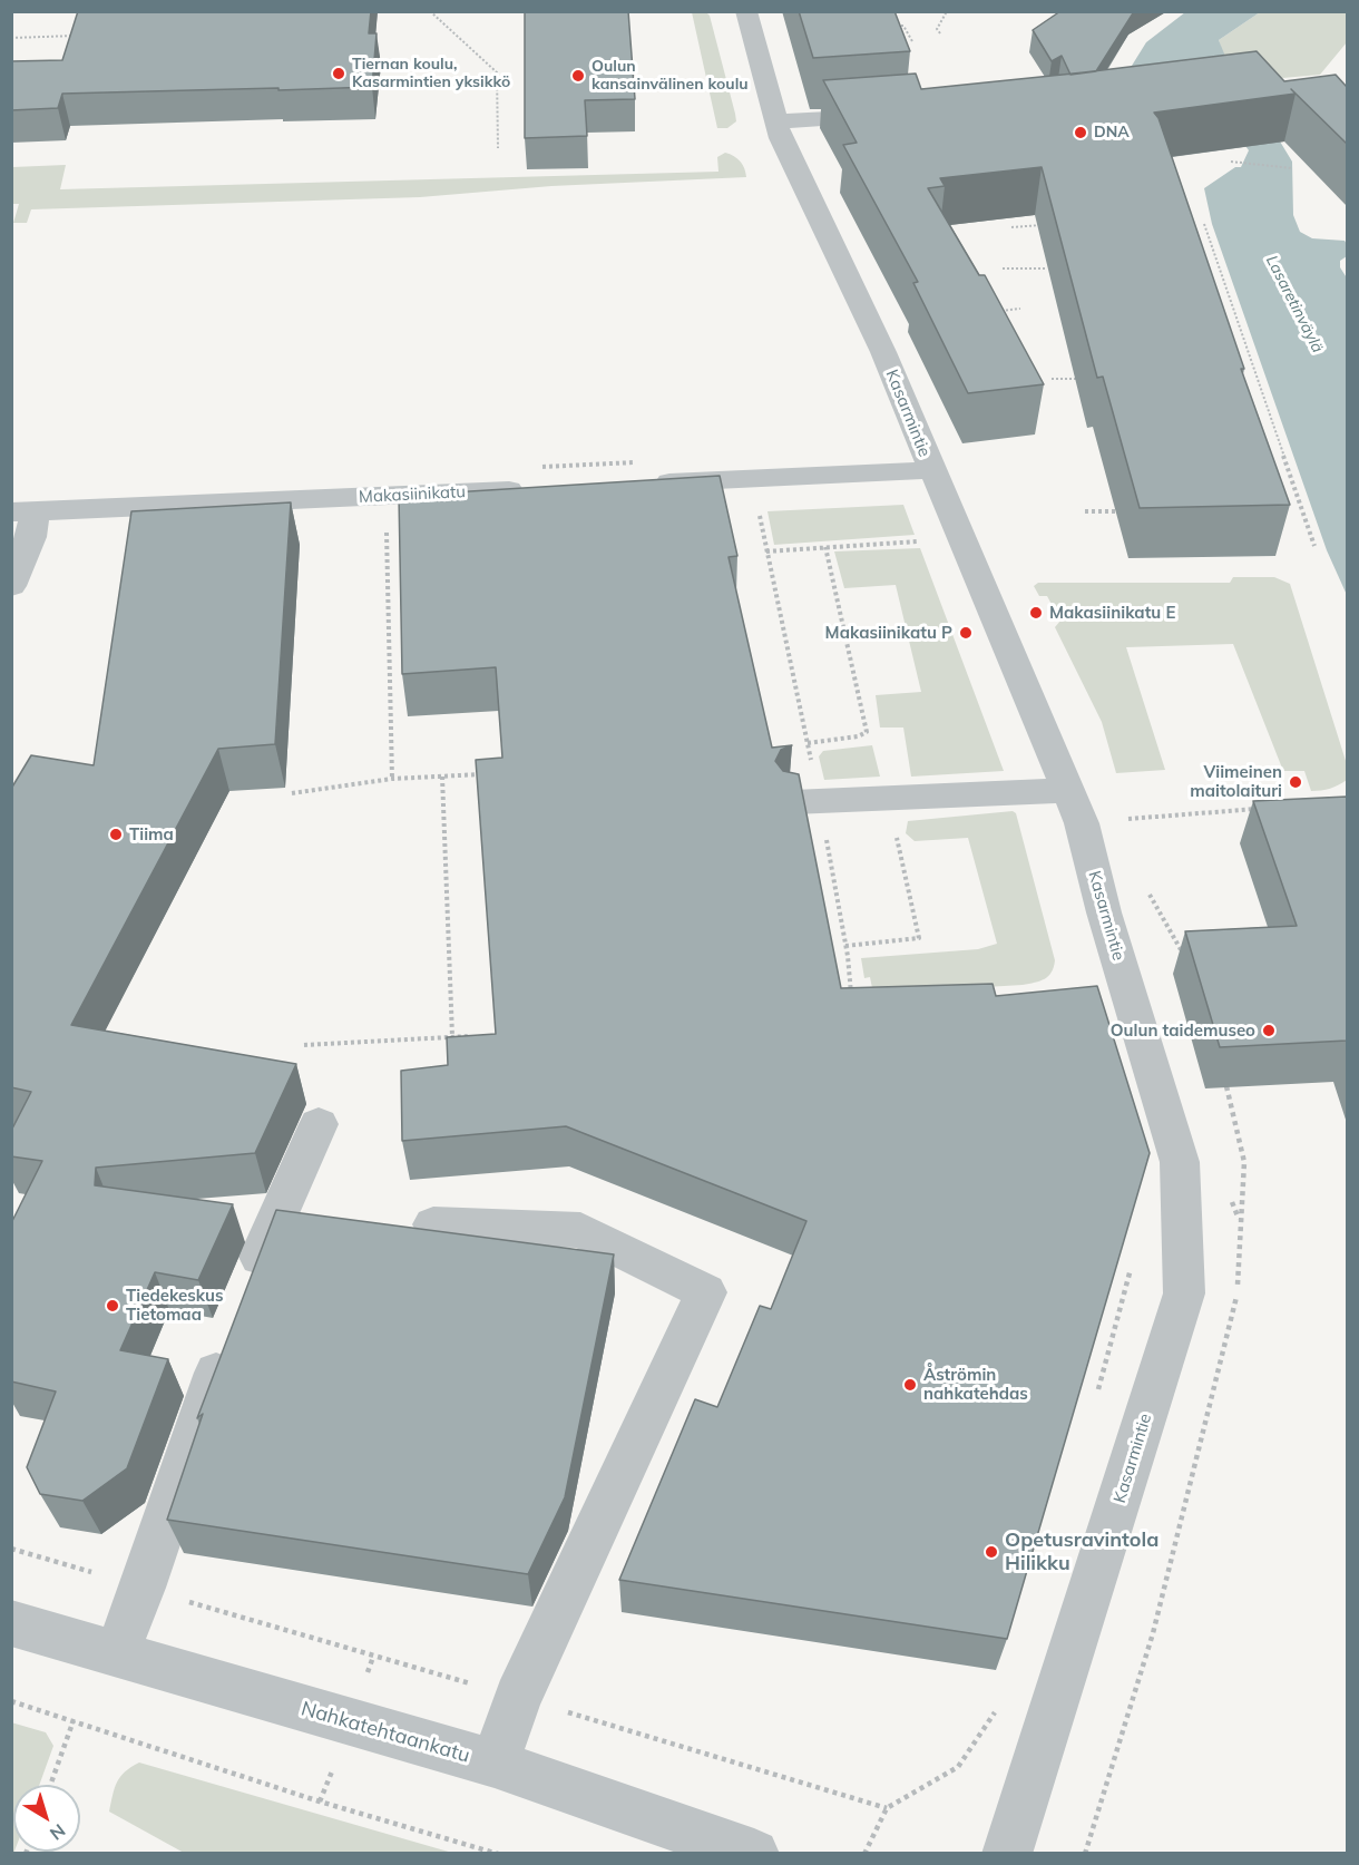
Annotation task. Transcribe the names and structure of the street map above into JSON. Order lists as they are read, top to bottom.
{
  "streets": {
    "street": ["Kasarmintie", "Makasiinikatu", "Nahkatehtaankatu"]
  },
  "water": ["Lasaretinväylä"],
  "places": [
    "Tiernan koulu, Kasarmintien yksikkö",
    "Oulun kansainvälinen koulu",
    "DNA",
    "Makasiinikatu E",
    "Makasiinikatu P",
    "Viimeinen maitolaituri",
    "Tiima",
    "Oulun taidemuseo",
    "Tiedekeskus Tietomaa",
    "Åströmin nahkatehdas",
    "Opetusravintola Hilikku"
  ],
  "north": "bottom right"
}
